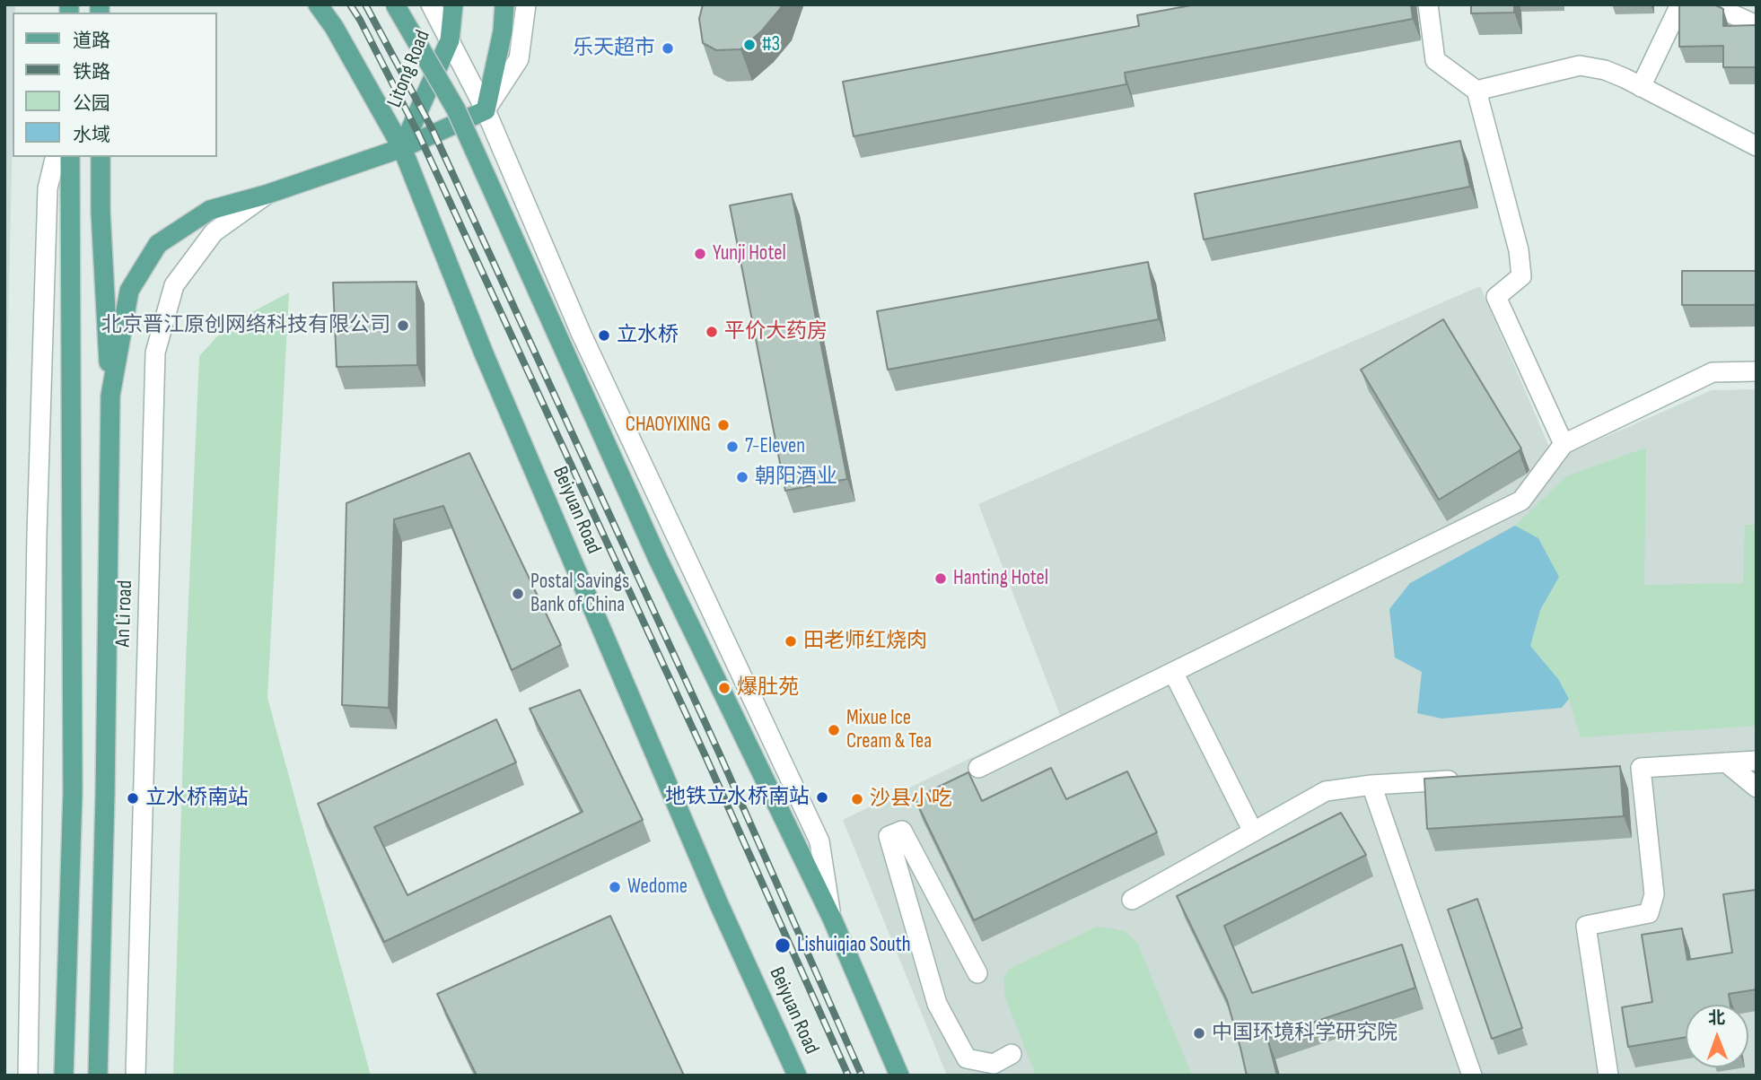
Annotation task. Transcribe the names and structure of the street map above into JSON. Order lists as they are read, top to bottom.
{
  "streets": {
    "main road": ["Litong Road", "Beiyuan Road", "An Li road"]
  },
  "crossings": [
    ["Litong Road", "Beiyuan Road"],
    ["Litong Road", "An Li road"],
    ["Beiyuan Road", "An Li road"]
  ],
  "places": [
    "#3",
    "乐天超市",
    "Yunji Hotel",
    "北京晋江原创网络科技有限公司",
    "平价大药房",
    "立水桥",
    "CHAOYIXING",
    "7-Eleven",
    "朝阳酒业",
    "Hanting Hotel",
    "Postal Savings Bank of China",
    "田老师红烧肉",
    "爆肚苑",
    "Mixue Ice Cream & Tea",
    "地铁立水桥南站",
    "立水桥南站",
    "沙县小吃",
    "Wedome",
    "Lishuiqiao South",
    "中国环境科学研究院"
  ],
  "legend": [
    "道路",
    "铁路",
    "公园",
    "水域"
  ],
  "north": "top"
}
